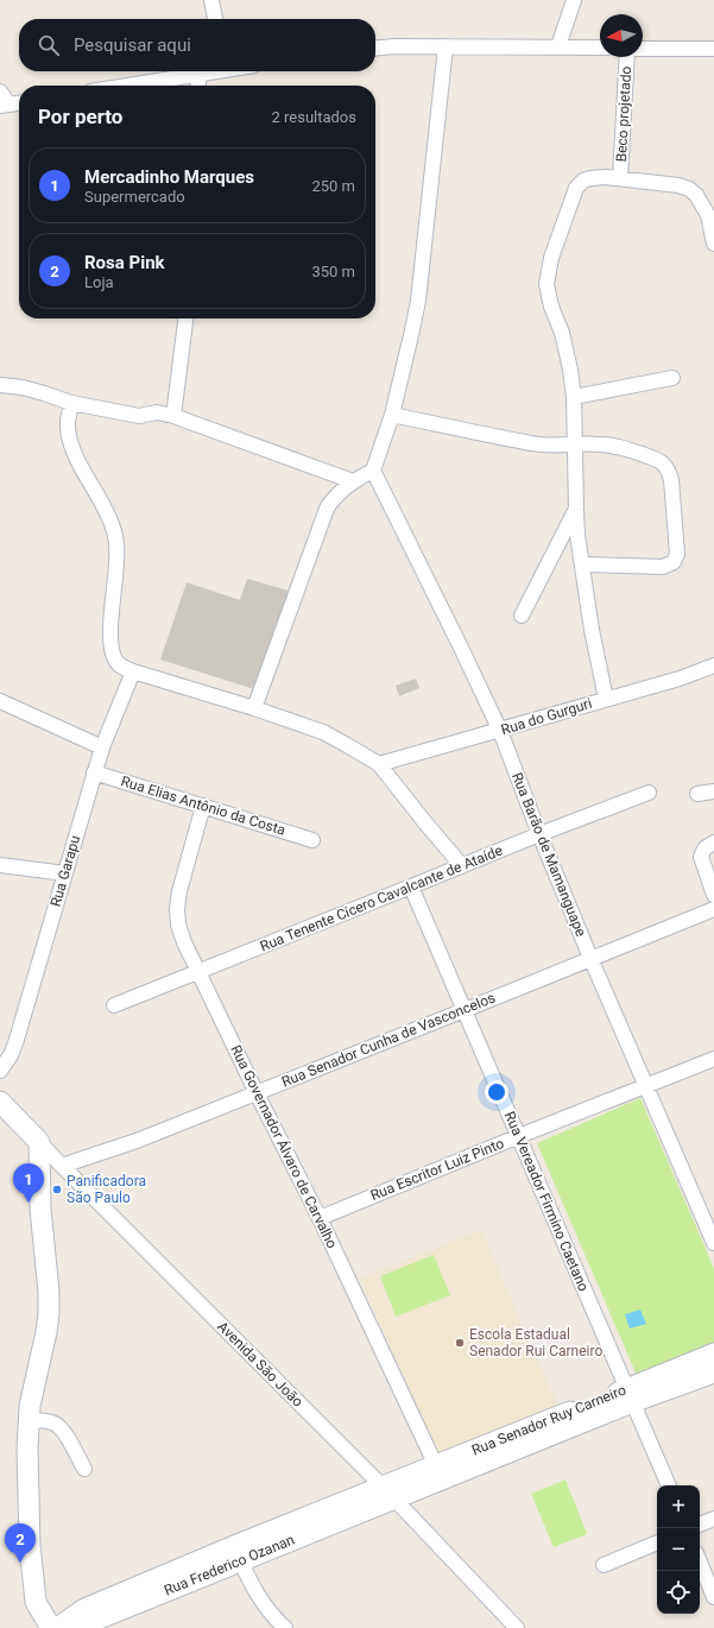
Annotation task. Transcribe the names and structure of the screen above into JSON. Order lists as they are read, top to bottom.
{
  "streets": {
    "street": [
      "Beco projetado",
      "Rua do Gurguri",
      "Rua Elias Antônio da Costa",
      "Rua Barão de Mamanguape",
      "Rua Garapu",
      "Rua Tenente Cícero Cavalcante de Ataíde",
      "Rua Senador Cunha de Vasconcelos",
      "Rua Governador Álvaro de Carvalho",
      "Rua Escritor Luiz Pinto",
      "Rua Vereador Firmino Caetano",
      "Avenida São João",
      "Rua Senador Ruy Carneiro",
      "Rua Frederico Ozanan"
    ]
  },
  "crossings": [
    ["Rua do Gurguri", "Rua Barão de Mamanguape"],
    ["Rua Elias Antônio da Costa", "Rua Garapu"],
    ["Rua Elias Antônio da Costa", "Rua Governador Álvaro de Carvalho"],
    ["Rua Barão de Mamanguape", "Rua Tenente Cícero Cavalcante de Ataíde"],
    ["Rua Barão de Mamanguape", "Rua Senador Cunha de Vasconcelos"],
    ["Rua Barão de Mamanguape", "Rua Escritor Luiz Pinto"],
    ["Rua Tenente Cícero Cavalcante de Ataíde", "Rua Governador Álvaro de Carvalho"],
    ["Rua Tenente Cícero Cavalcante de Ataíde", "Rua Vereador Firmino Caetano"],
    ["Rua Senador Cunha de Vasconcelos", "Rua Governador Álvaro de Carvalho"],
    ["Rua Senador Cunha de Vasconcelos", "Rua Vereador Firmino Caetano"],
    ["Rua Senador Cunha de Vasconcelos", "Avenida São João"],
    ["Rua Governador Álvaro de Carvalho", "Rua Escritor Luiz Pinto"],
    ["Rua Governador Álvaro de Carvalho", "Rua Senador Ruy Carneiro"],
    ["Rua Escritor Luiz Pinto", "Rua Vereador Firmino Caetano"],
    ["Rua Vereador Firmino Caetano", "Rua Senador Ruy Carneiro"],
    ["Avenida São João", "Rua Senador Ruy Carneiro"],
    ["Avenida São João", "Rua Frederico Ozanan"],
    ["Rua Senador Ruy Carneiro", "Rua Frederico Ozanan"]
  ],
  "places": ["Panificadora São Paulo", "Escola Estadual Senador Rui Carneiro"],
  "north": "left",
  "page": {
    "search": "Pesquisar aqui",
    "heading": ["Por perto", "2 resultados"],
    "list": [
      {
        "mark": "1",
        "name": "Mercadinho Marques",
        "note": "Supermercado",
        "value": "250 m"
      },
      {
        "mark": "2",
        "name": "Rosa Pink",
        "note": "Loja",
        "value": "350 m"
      }
    ],
    "pins": ["1", "2"],
    "map_buttons": ["+", "−"]
  }
}
